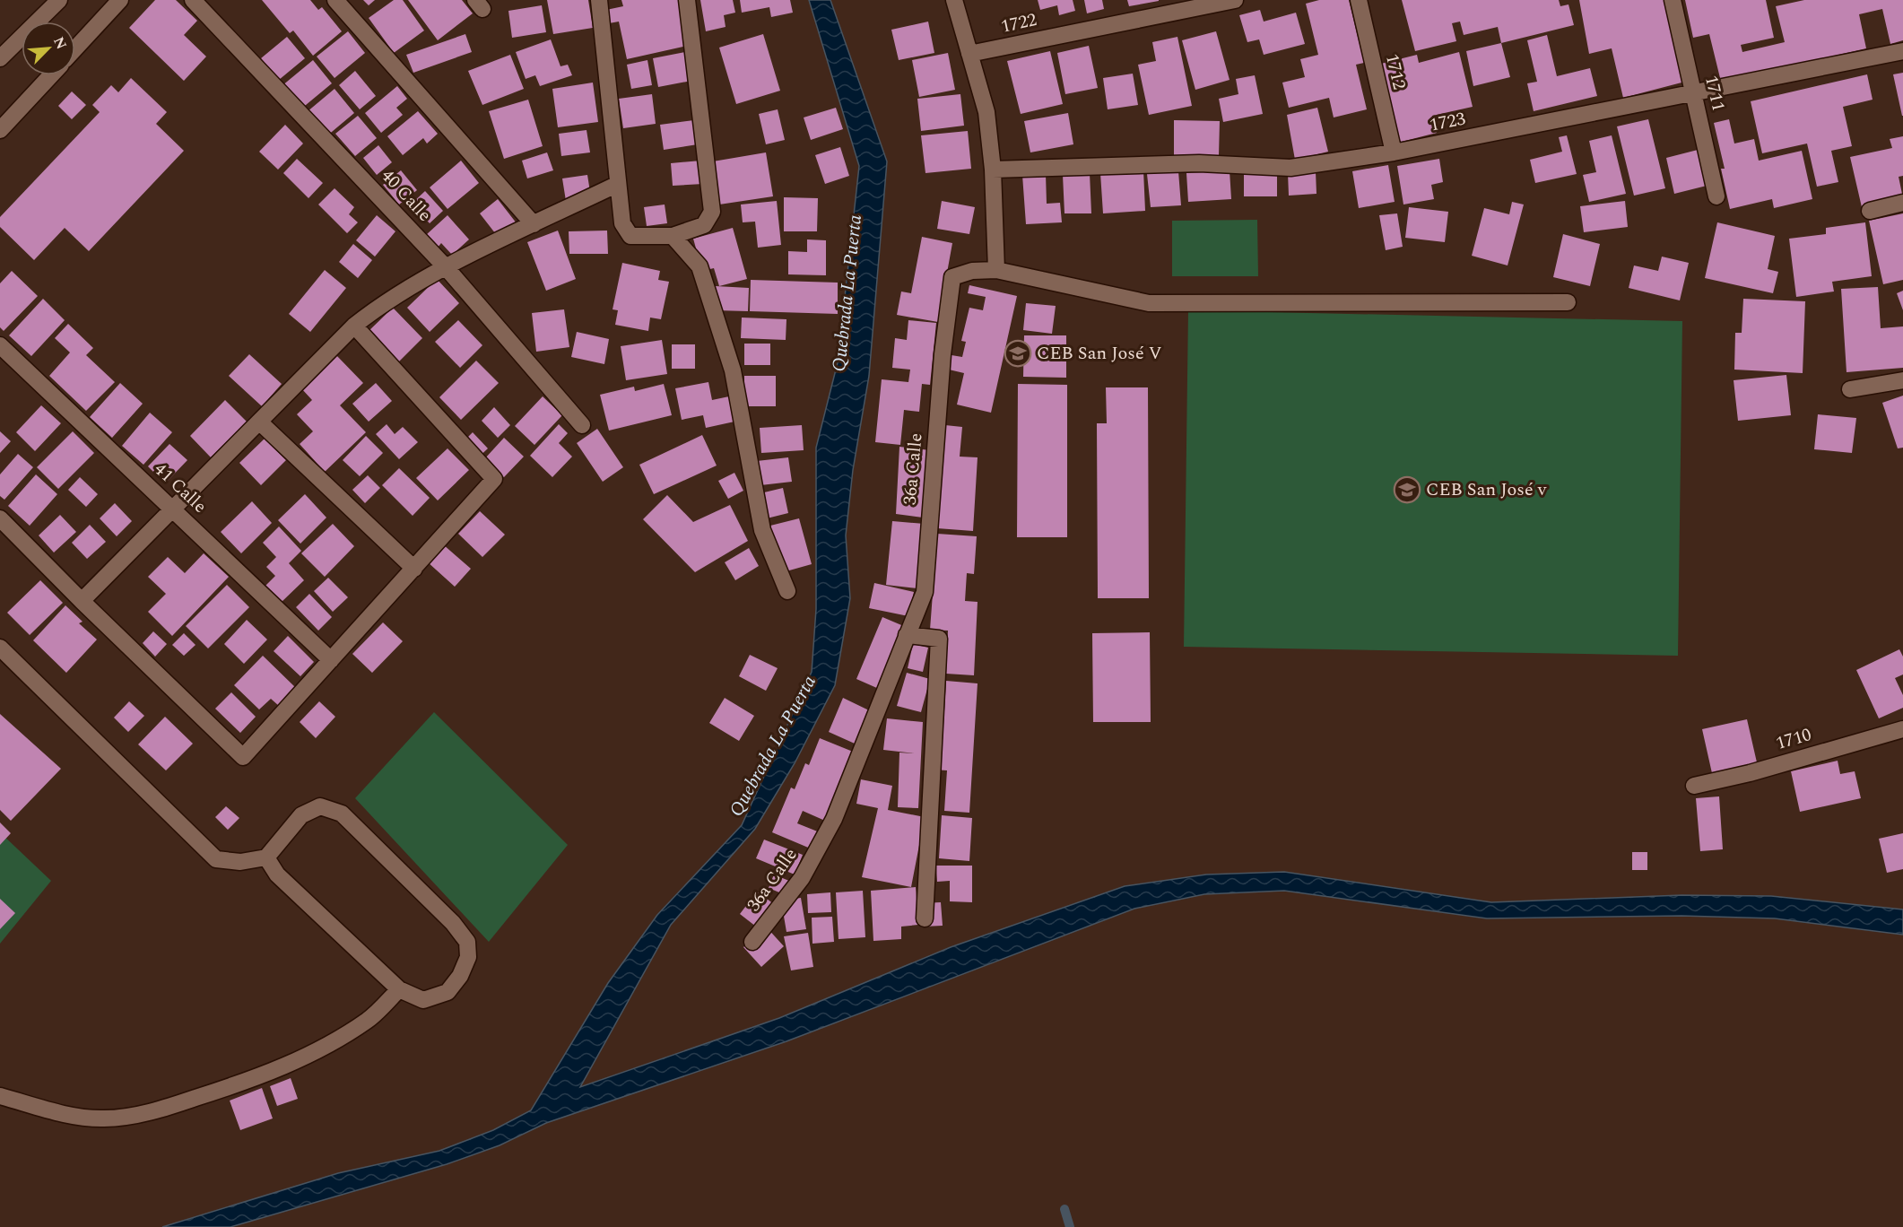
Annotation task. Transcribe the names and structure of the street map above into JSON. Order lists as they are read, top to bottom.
{
  "streets": {
    "street": [
      "1722",
      "1712",
      "1711",
      "1723",
      "40 Calle",
      "36a Calle",
      "41 Calle",
      "1710"
    ]
  },
  "crossings": [
    ["1712", "1723"],
    ["1711", "1723"]
  ],
  "water": ["Quebrada La Puerta"],
  "places": {
    "school or university": ["CEB San José V", "CEB San José v"]
  },
  "north": "top right"
}
